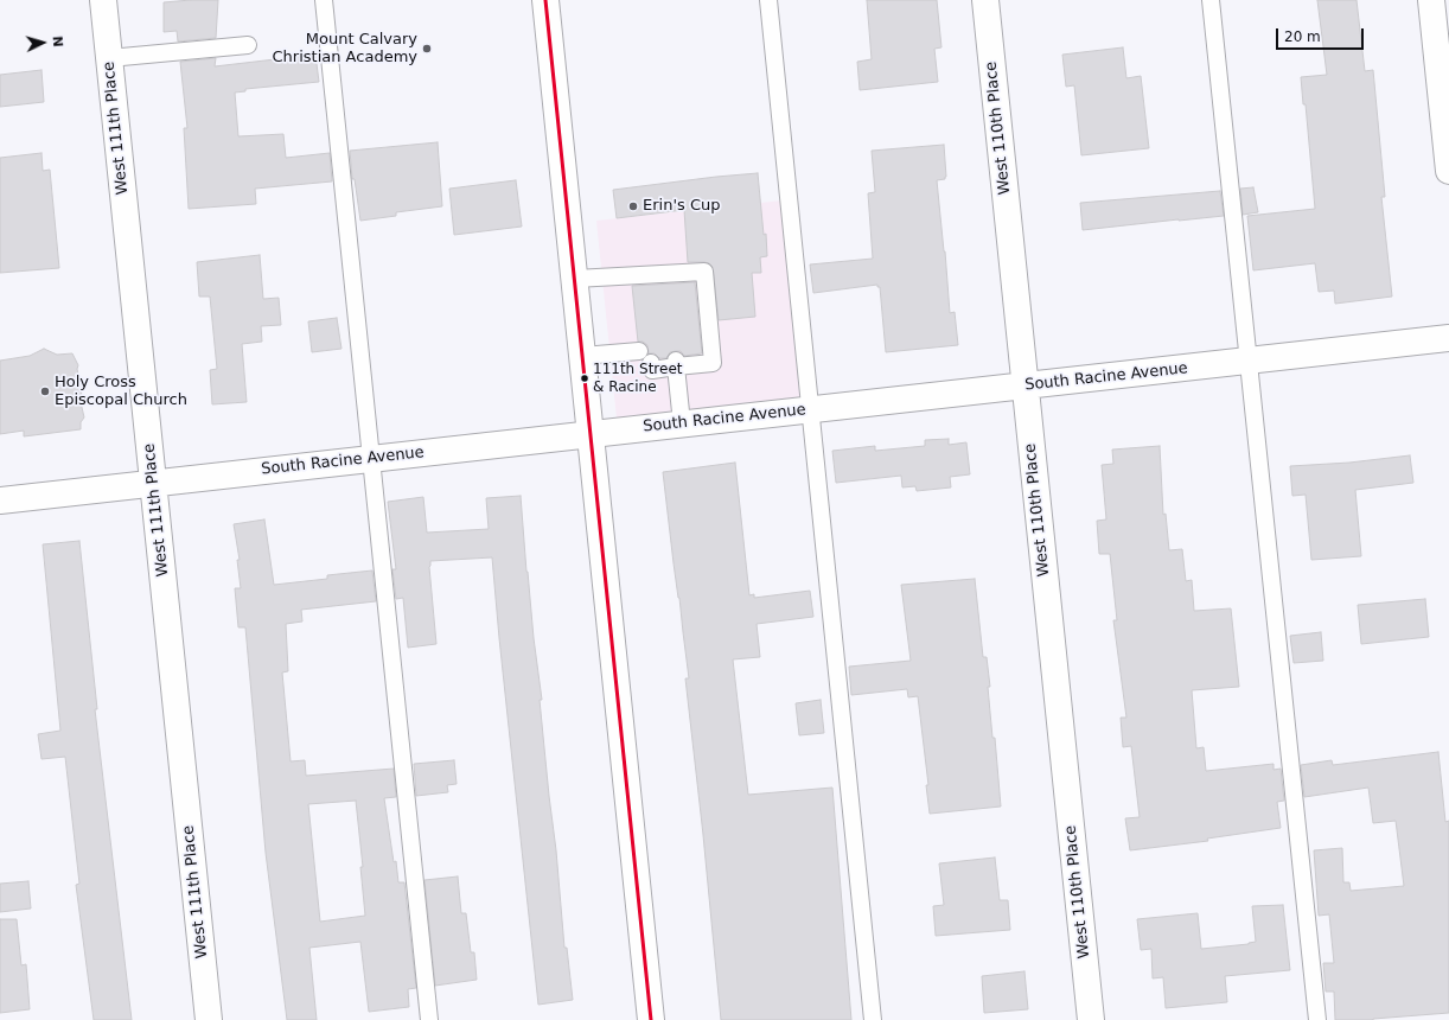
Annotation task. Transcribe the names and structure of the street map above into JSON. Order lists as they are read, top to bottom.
{
  "streets": {
    "street": ["West 111th Place", "West 110th Place", "South Racine Avenue"]
  },
  "crossings": [
    ["West 111th Place", "South Racine Avenue"],
    ["West 110th Place", "South Racine Avenue"]
  ],
  "places": [
    "Mount Calvary Christian Academy",
    "Erin's Cup",
    "111th Street & Racine",
    "Holy Cross Episcopal Church"
  ],
  "scale_bar": "20 m",
  "north": "right"
}
